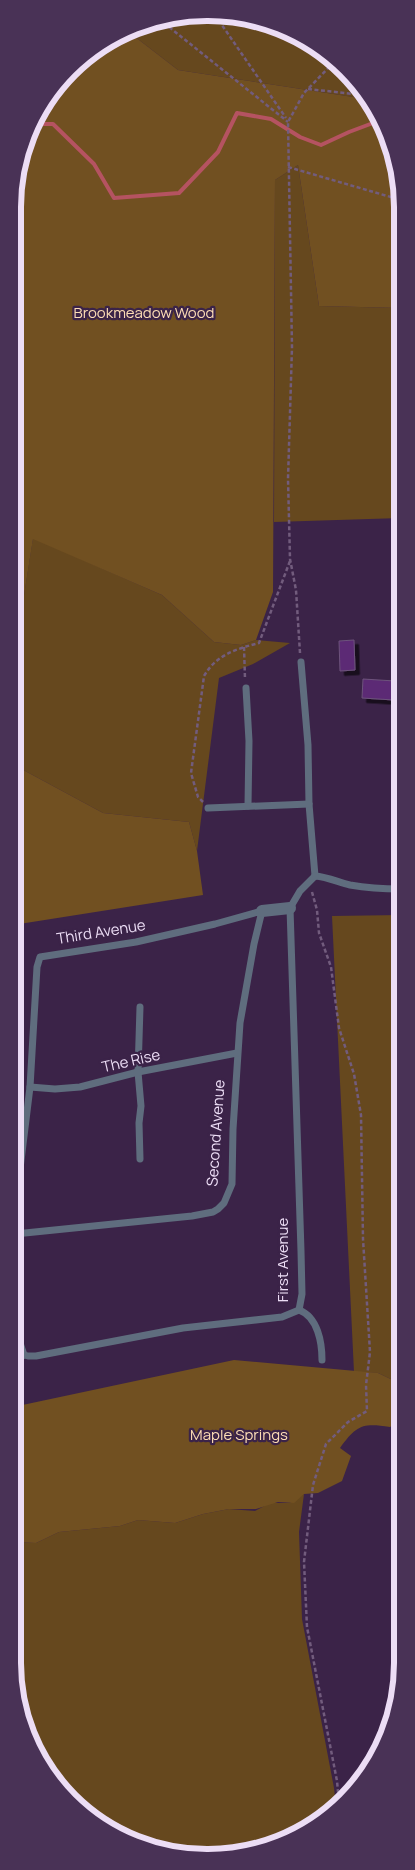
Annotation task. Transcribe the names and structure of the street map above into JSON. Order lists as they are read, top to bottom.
{
  "streets": {
    "lane": [
      "Third Avenue",
      "The Rise",
      "Second Avenue",
      "First Avenue"
    ]
  },
  "crossings": [
    ["Third Avenue", "The Rise"],
    ["Third Avenue", "Second Avenue"],
    ["The Rise", "Second Avenue"]
  ],
  "parks": ["Brookmeadow Wood", "Maple Springs"]
}
